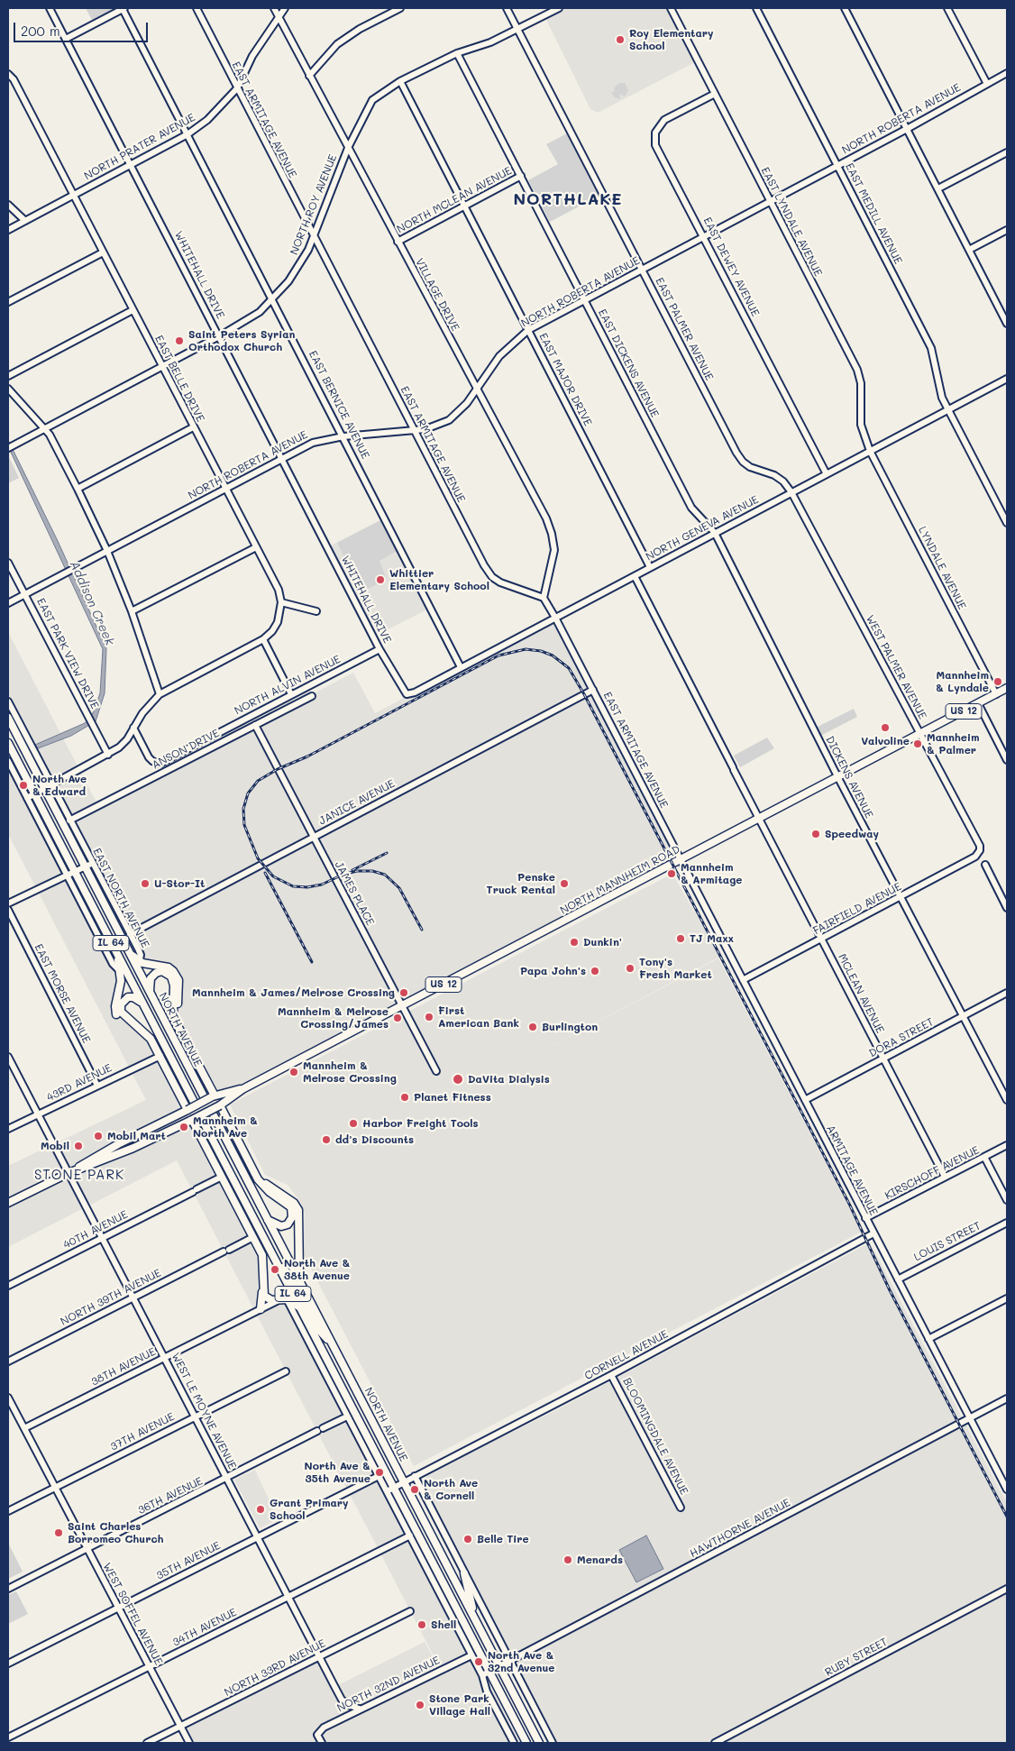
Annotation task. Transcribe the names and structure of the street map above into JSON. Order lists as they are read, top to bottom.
{
  "streets": {
    "main road": [
      "US 12",
      "NORTH MANNHEIM ROAD",
      "EAST NORTH AVENUE",
      "IL 64",
      "NORTH AVENUE"
    ],
    "street": [
      "NORTH ROBERTA AVENUE",
      "EAST ARMITAGE AVENUE",
      "NORTH PRATER AVENUE",
      "NORTH MCLEAN AVENUE",
      "NORTH ROY AVENUE",
      "EAST MEDILL AVENUE",
      "EAST LYNDALE AVENUE",
      "EAST DEWEY AVENUE",
      "WHITEHALL DRIVE",
      "VILLAGE DRIVE",
      "EAST PALMER AVENUE",
      "EAST DICKENS AVENUE",
      "EAST BELLE DRIVE",
      "EAST MAJOR DRIVE",
      "EAST BERNICE AVENUE",
      "NORTH GENEVA AVENUE",
      "LYNDALE AVENUE",
      "EAST PARK VIEW DRIVE",
      "WEST PALMER AVENUE",
      "NORTH ALVIN AVENUE",
      "ANSON DRIVE",
      "DICKENS AVENUE",
      "JANICE AVENUE",
      "JAMES PLACE",
      "FAIRFIELD AVENUE",
      "EAST MORSE AVENUE",
      "MCLEAN AVENUE",
      "DORA STREET",
      "43RD AVENUE",
      "ARMITAGE AVENUE",
      "KIRSCHOFF AVENUE",
      "40TH AVENUE",
      "LOUIS STREET",
      "NORTH 39TH AVENUE",
      "CORNELL AVENUE",
      "38TH AVENUE",
      "WEST LE MOYNE AVENUE",
      "37TH AVENUE",
      "BLOOMINGDALE AVENUE",
      "36TH AVENUE",
      "HAWTHORNE AVENUE",
      "35TH AVENUE",
      "WEST SOFFEL AVENUE",
      "34TH AVENUE",
      "RUBY STREET",
      "NORTH 33RD AVENUE",
      "NORTH 32ND AVENUE"
    ]
  },
  "crossings": [
    ["NORTH ROBERTA AVENUE", "EAST ARMITAGE AVENUE"],
    ["NORTH ROBERTA AVENUE", "EAST MEDILL AVENUE"],
    ["NORTH ROBERTA AVENUE", "EAST LYNDALE AVENUE"],
    ["NORTH ROBERTA AVENUE", "EAST DEWEY AVENUE"],
    ["NORTH ROBERTA AVENUE", "WHITEHALL DRIVE"],
    ["NORTH ROBERTA AVENUE", "VILLAGE DRIVE"],
    ["NORTH ROBERTA AVENUE", "EAST PALMER AVENUE"],
    ["NORTH ROBERTA AVENUE", "EAST DICKENS AVENUE"],
    ["NORTH ROBERTA AVENUE", "EAST BELLE DRIVE"],
    ["NORTH ROBERTA AVENUE", "EAST MAJOR DRIVE"],
    ["NORTH ROBERTA AVENUE", "EAST BERNICE AVENUE"],
    ["NORTH ROBERTA AVENUE", "EAST PARK VIEW DRIVE"],
    ["EAST ARMITAGE AVENUE", "NORTH PRATER AVENUE"],
    ["EAST ARMITAGE AVENUE", "NORTH ROY AVENUE"],
    ["EAST ARMITAGE AVENUE", "VILLAGE DRIVE"],
    ["EAST ARMITAGE AVENUE", "NORTH GENEVA AVENUE"],
    ["EAST ARMITAGE AVENUE", "JANICE AVENUE"],
    ["EAST ARMITAGE AVENUE", "NORTH MANNHEIM ROAD"],
    ["EAST ARMITAGE AVENUE", "ARMITAGE AVENUE"],
    ["NORTH PRATER AVENUE", "WHITEHALL DRIVE"],
    ["NORTH PRATER AVENUE", "VILLAGE DRIVE"],
    ["NORTH PRATER AVENUE", "EAST BELLE DRIVE"],
    ["NORTH PRATER AVENUE", "EAST BERNICE AVENUE"],
    ["NORTH MCLEAN AVENUE", "VILLAGE DRIVE"],
    ["NORTH MCLEAN AVENUE", "EAST DICKENS AVENUE"],
    ["NORTH MCLEAN AVENUE", "EAST MAJOR DRIVE"],
    ["NORTH ROY AVENUE", "WHITEHALL DRIVE"],
    ["NORTH ROY AVENUE", "VILLAGE DRIVE"],
    ["NORTH ROY AVENUE", "EAST PALMER AVENUE"],
    ["NORTH ROY AVENUE", "EAST DICKENS AVENUE"],
    ["NORTH ROY AVENUE", "EAST BELLE DRIVE"],
    ["NORTH ROY AVENUE", "EAST MAJOR DRIVE"],
    ["NORTH ROY AVENUE", "EAST BERNICE AVENUE"],
    ["EAST MEDILL AVENUE", "NORTH GENEVA AVENUE"],
    ["EAST LYNDALE AVENUE", "EAST DEWEY AVENUE"],
    ["EAST LYNDALE AVENUE", "NORTH GENEVA AVENUE"],
    ["EAST LYNDALE AVENUE", "LYNDALE AVENUE"],
    ["EAST DEWEY AVENUE", "NORTH GENEVA AVENUE"],
    ["WHITEHALL DRIVE", "NORTH GENEVA AVENUE"],
    ["WHITEHALL DRIVE", "NORTH ALVIN AVENUE"],
    ["EAST PALMER AVENUE", "NORTH GENEVA AVENUE"],
    ["EAST PALMER AVENUE", "WEST PALMER AVENUE"],
    ["EAST DICKENS AVENUE", "NORTH GENEVA AVENUE"],
    ["EAST DICKENS AVENUE", "DICKENS AVENUE"],
    ["EAST MAJOR DRIVE", "NORTH GENEVA AVENUE"],
    ["EAST BERNICE AVENUE", "NORTH GENEVA AVENUE"],
    ["NORTH GENEVA AVENUE", "LYNDALE AVENUE"],
    ["NORTH GENEVA AVENUE", "WEST PALMER AVENUE"],
    ["NORTH GENEVA AVENUE", "DICKENS AVENUE"],
    ["LYNDALE AVENUE", "NORTH MANNHEIM ROAD"],
    ["WEST PALMER AVENUE", "NORTH MANNHEIM ROAD"],
    ["WEST PALMER AVENUE", "FAIRFIELD AVENUE"],
    ["ANSON DRIVE", "JAMES PLACE"],
    ["ANSON DRIVE", "EAST NORTH AVENUE"],
    ["DICKENS AVENUE", "NORTH MANNHEIM ROAD"],
    ["DICKENS AVENUE", "FAIRFIELD AVENUE"],
    ["DICKENS AVENUE", "DORA STREET"],
    ["JANICE AVENUE", "JAMES PLACE"],
    ["JANICE AVENUE", "EAST NORTH AVENUE"],
    ["NORTH MANNHEIM ROAD", "JAMES PLACE"],
    ["NORTH MANNHEIM ROAD", "MCLEAN AVENUE"],
    ["NORTH MANNHEIM ROAD", "ARMITAGE AVENUE"],
    ["NORTH MANNHEIM ROAD", "WEST LE MOYNE AVENUE"],
    ["EAST NORTH AVENUE", "NORTH AVENUE"],
    ["FAIRFIELD AVENUE", "MCLEAN AVENUE"],
    ["FAIRFIELD AVENUE", "ARMITAGE AVENUE"],
    ["IL 64", "NORTH AVENUE"],
    ["EAST MORSE AVENUE", "43RD AVENUE"],
    ["MCLEAN AVENUE", "DORA STREET"],
    ["MCLEAN AVENUE", "KIRSCHOFF AVENUE"],
    ["NORTH AVENUE", "CORNELL AVENUE"],
    ["NORTH AVENUE", "HAWTHORNE AVENUE"],
    ["DORA STREET", "ARMITAGE AVENUE"],
    ["43RD AVENUE", "WEST LE MOYNE AVENUE"],
    ["ARMITAGE AVENUE", "KIRSCHOFF AVENUE"],
    ["ARMITAGE AVENUE", "LOUIS STREET"],
    ["ARMITAGE AVENUE", "CORNELL AVENUE"],
    ["ARMITAGE AVENUE", "HAWTHORNE AVENUE"],
    ["40TH AVENUE", "WEST LE MOYNE AVENUE"],
    ["NORTH 39TH AVENUE", "WEST LE MOYNE AVENUE"],
    ["CORNELL AVENUE", "BLOOMINGDALE AVENUE"],
    ["38TH AVENUE", "WEST LE MOYNE AVENUE"],
    ["38TH AVENUE", "WEST SOFFEL AVENUE"],
    ["WEST LE MOYNE AVENUE", "37TH AVENUE"],
    ["WEST LE MOYNE AVENUE", "36TH AVENUE"],
    ["WEST LE MOYNE AVENUE", "35TH AVENUE"],
    ["WEST LE MOYNE AVENUE", "34TH AVENUE"],
    ["WEST LE MOYNE AVENUE", "NORTH 33RD AVENUE"],
    ["WEST LE MOYNE AVENUE", "NORTH 32ND AVENUE"],
    ["37TH AVENUE", "WEST SOFFEL AVENUE"],
    ["36TH AVENUE", "WEST SOFFEL AVENUE"],
    ["35TH AVENUE", "WEST SOFFEL AVENUE"],
    ["WEST SOFFEL AVENUE", "34TH AVENUE"],
    ["WEST SOFFEL AVENUE", "NORTH 33RD AVENUE"]
  ],
  "districts": ["NORTHLAKE", "STONE PARK"],
  "water": ["Addison Creek"],
  "places": [
    "Roy Elementary School",
    "Saint Peters Syrian Orthodox Church",
    "Whittier Elementary School",
    "Mannheim & Lyndale",
    "Valvoline",
    "Mannheim & Palmer",
    "North Ave & Edward",
    "Speedway",
    "Mannheim & Armitage",
    "U-Stor-It",
    "Penske Truck Rental",
    "TJ Maxx",
    "Dunkin'",
    "Tony's Fresh Market",
    "Papa John's",
    "Mannheim & James/Melrose Crossing",
    "First American Bank",
    "Mannheim & Melrose Crossing/James",
    "Burlington",
    "Mannheim & Melrose Crossing",
    "DaVita Dialysis",
    "Planet Fitness",
    "Harbor Freight Tools",
    "Mannheim & North Ave",
    "Mobil Mart",
    "dd's Discounts",
    "Mobil",
    "North Ave & 38th Avenue",
    "North Ave & 35th Avenue",
    "North Ave & Cornell",
    "Grant Primary School",
    "Saint Charles Borromeo Church",
    "Belle Tire",
    "Menards",
    "Shell",
    "North Ave & 32nd Avenue",
    "Stone Park Village Hall"
  ],
  "scale_bar": "200 m"
}
